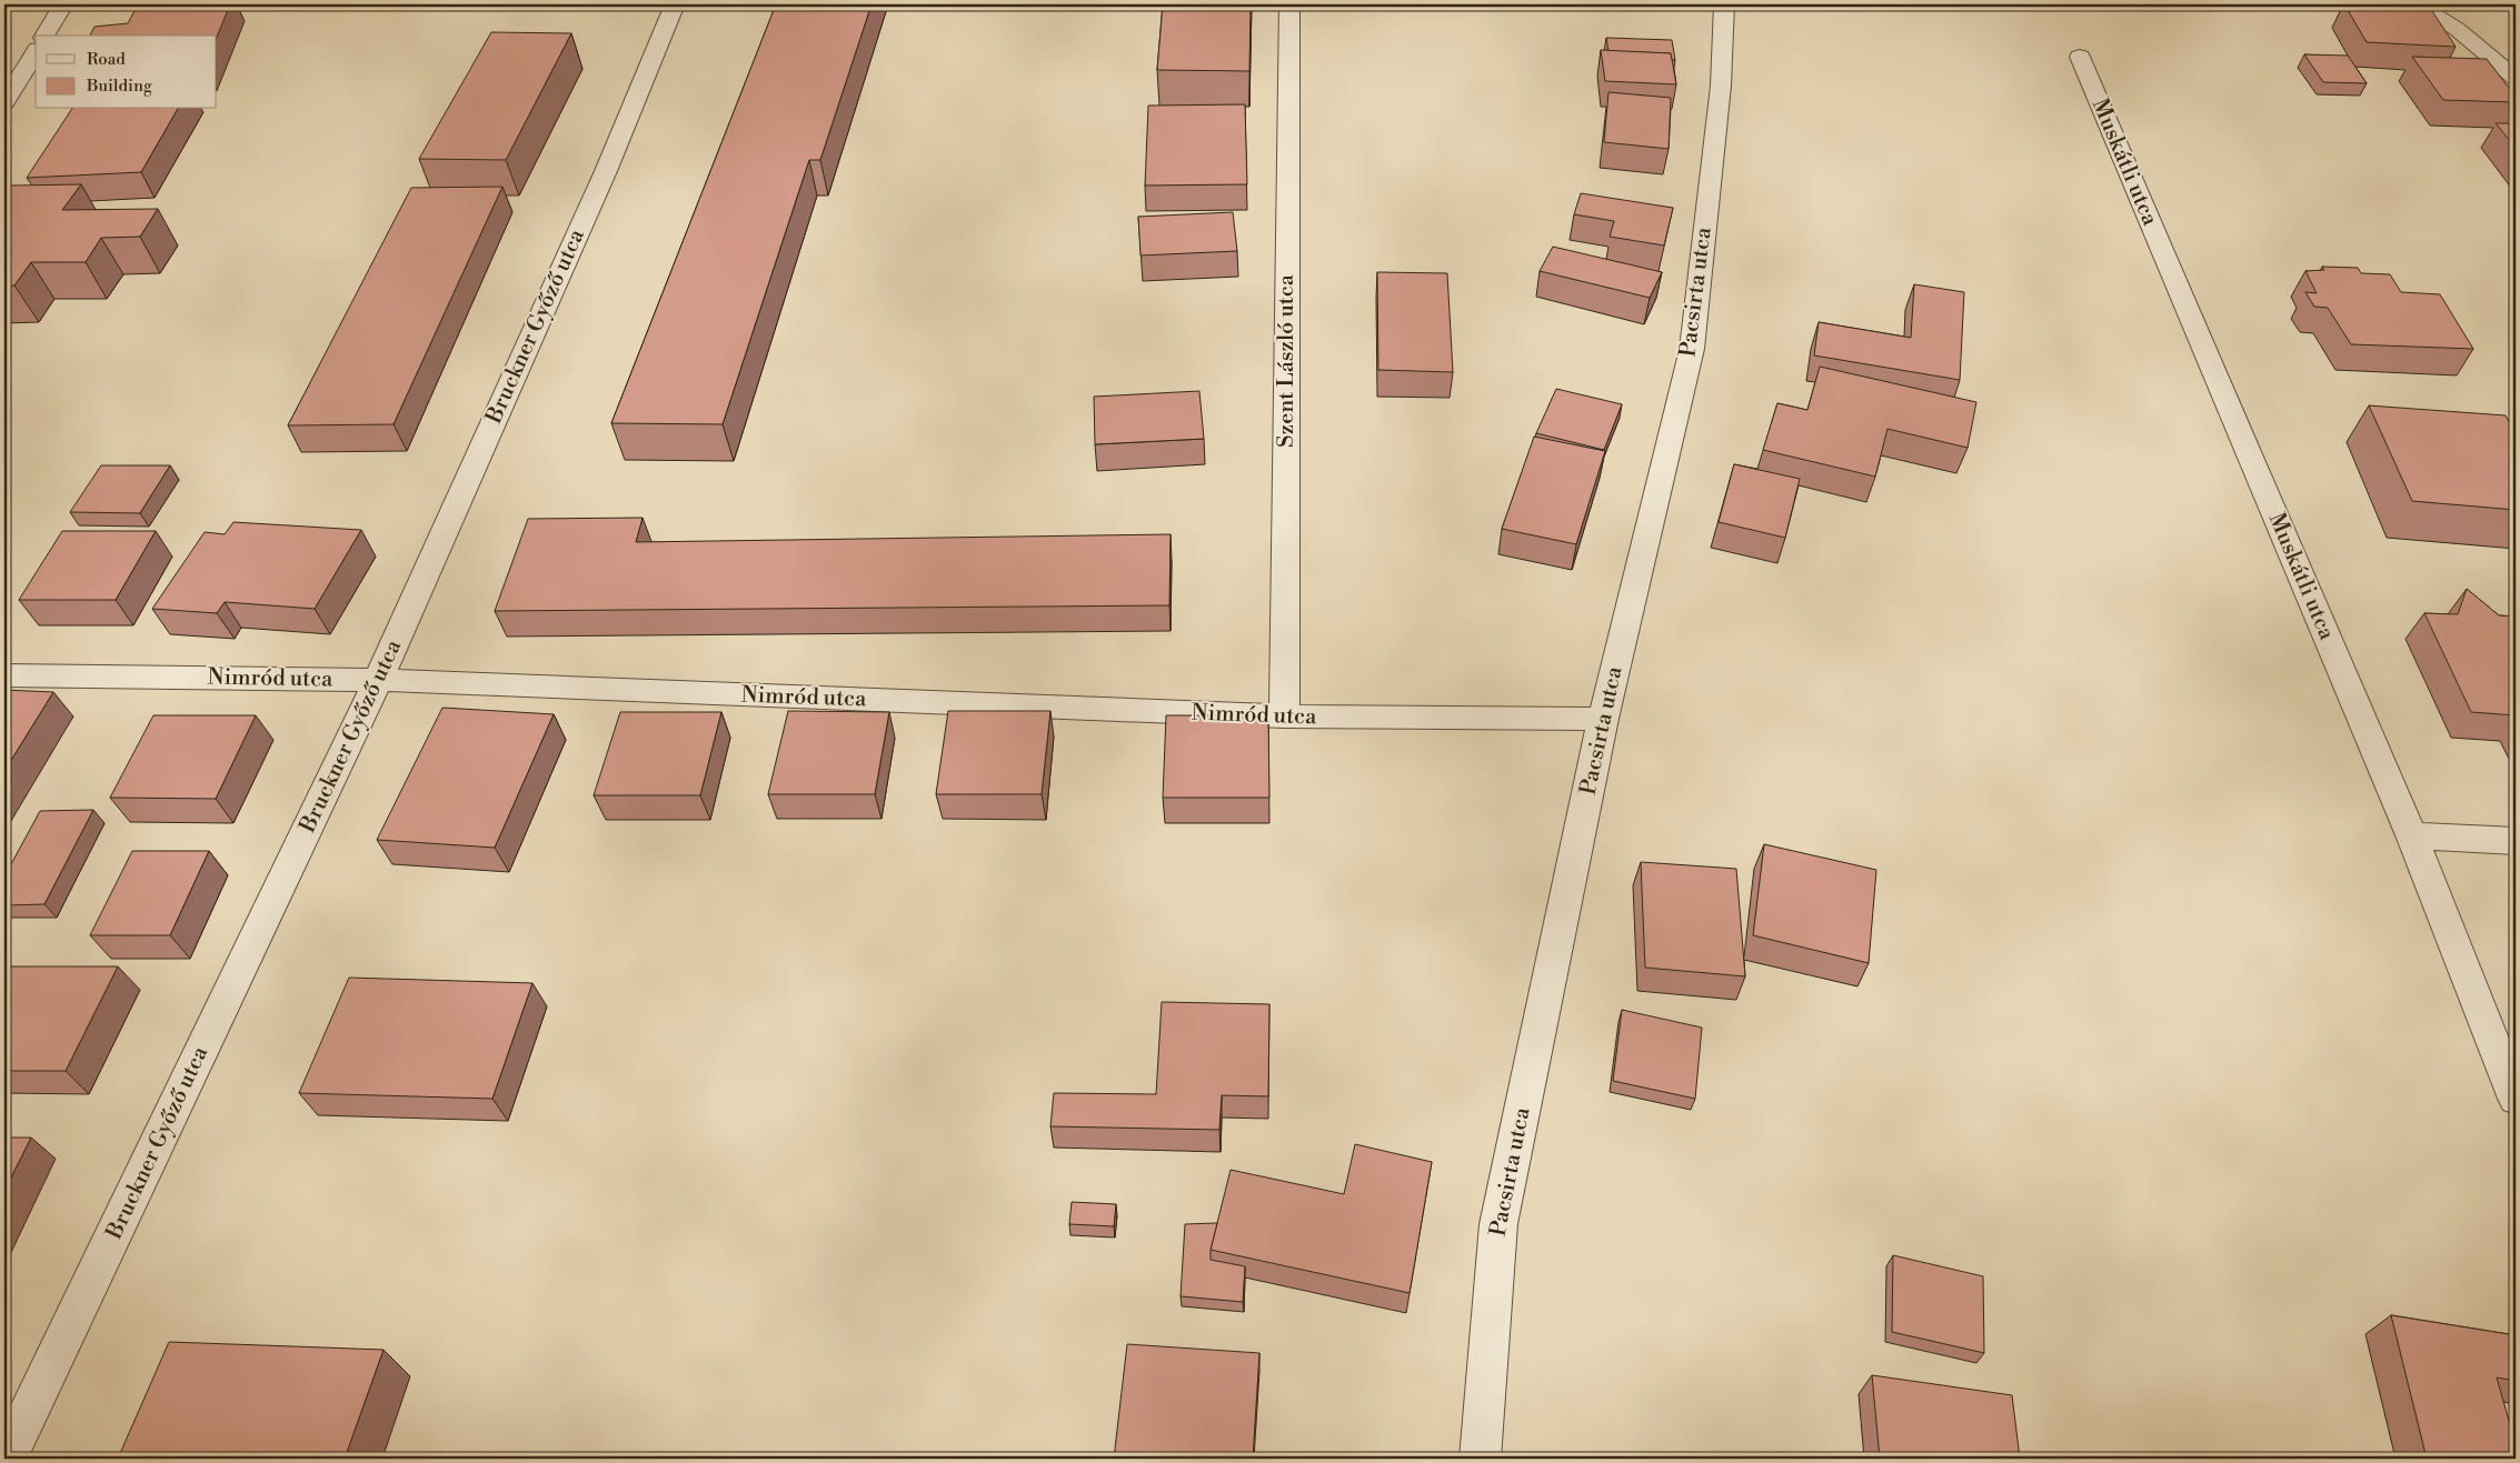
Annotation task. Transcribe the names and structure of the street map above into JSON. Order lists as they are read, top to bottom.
{
  "streets": {
    "street": [
      "Muskátli utca",
      "Pacsirta utca",
      "Bruckner Győző utca",
      "Szent László utca",
      "Nimród utca"
    ]
  },
  "crossings": [
    ["Pacsirta utca", "Nimród utca"],
    ["Bruckner Győző utca", "Nimród utca"],
    ["Szent László utca", "Nimród utca"]
  ],
  "legend": ["Road", "Building"]
}
